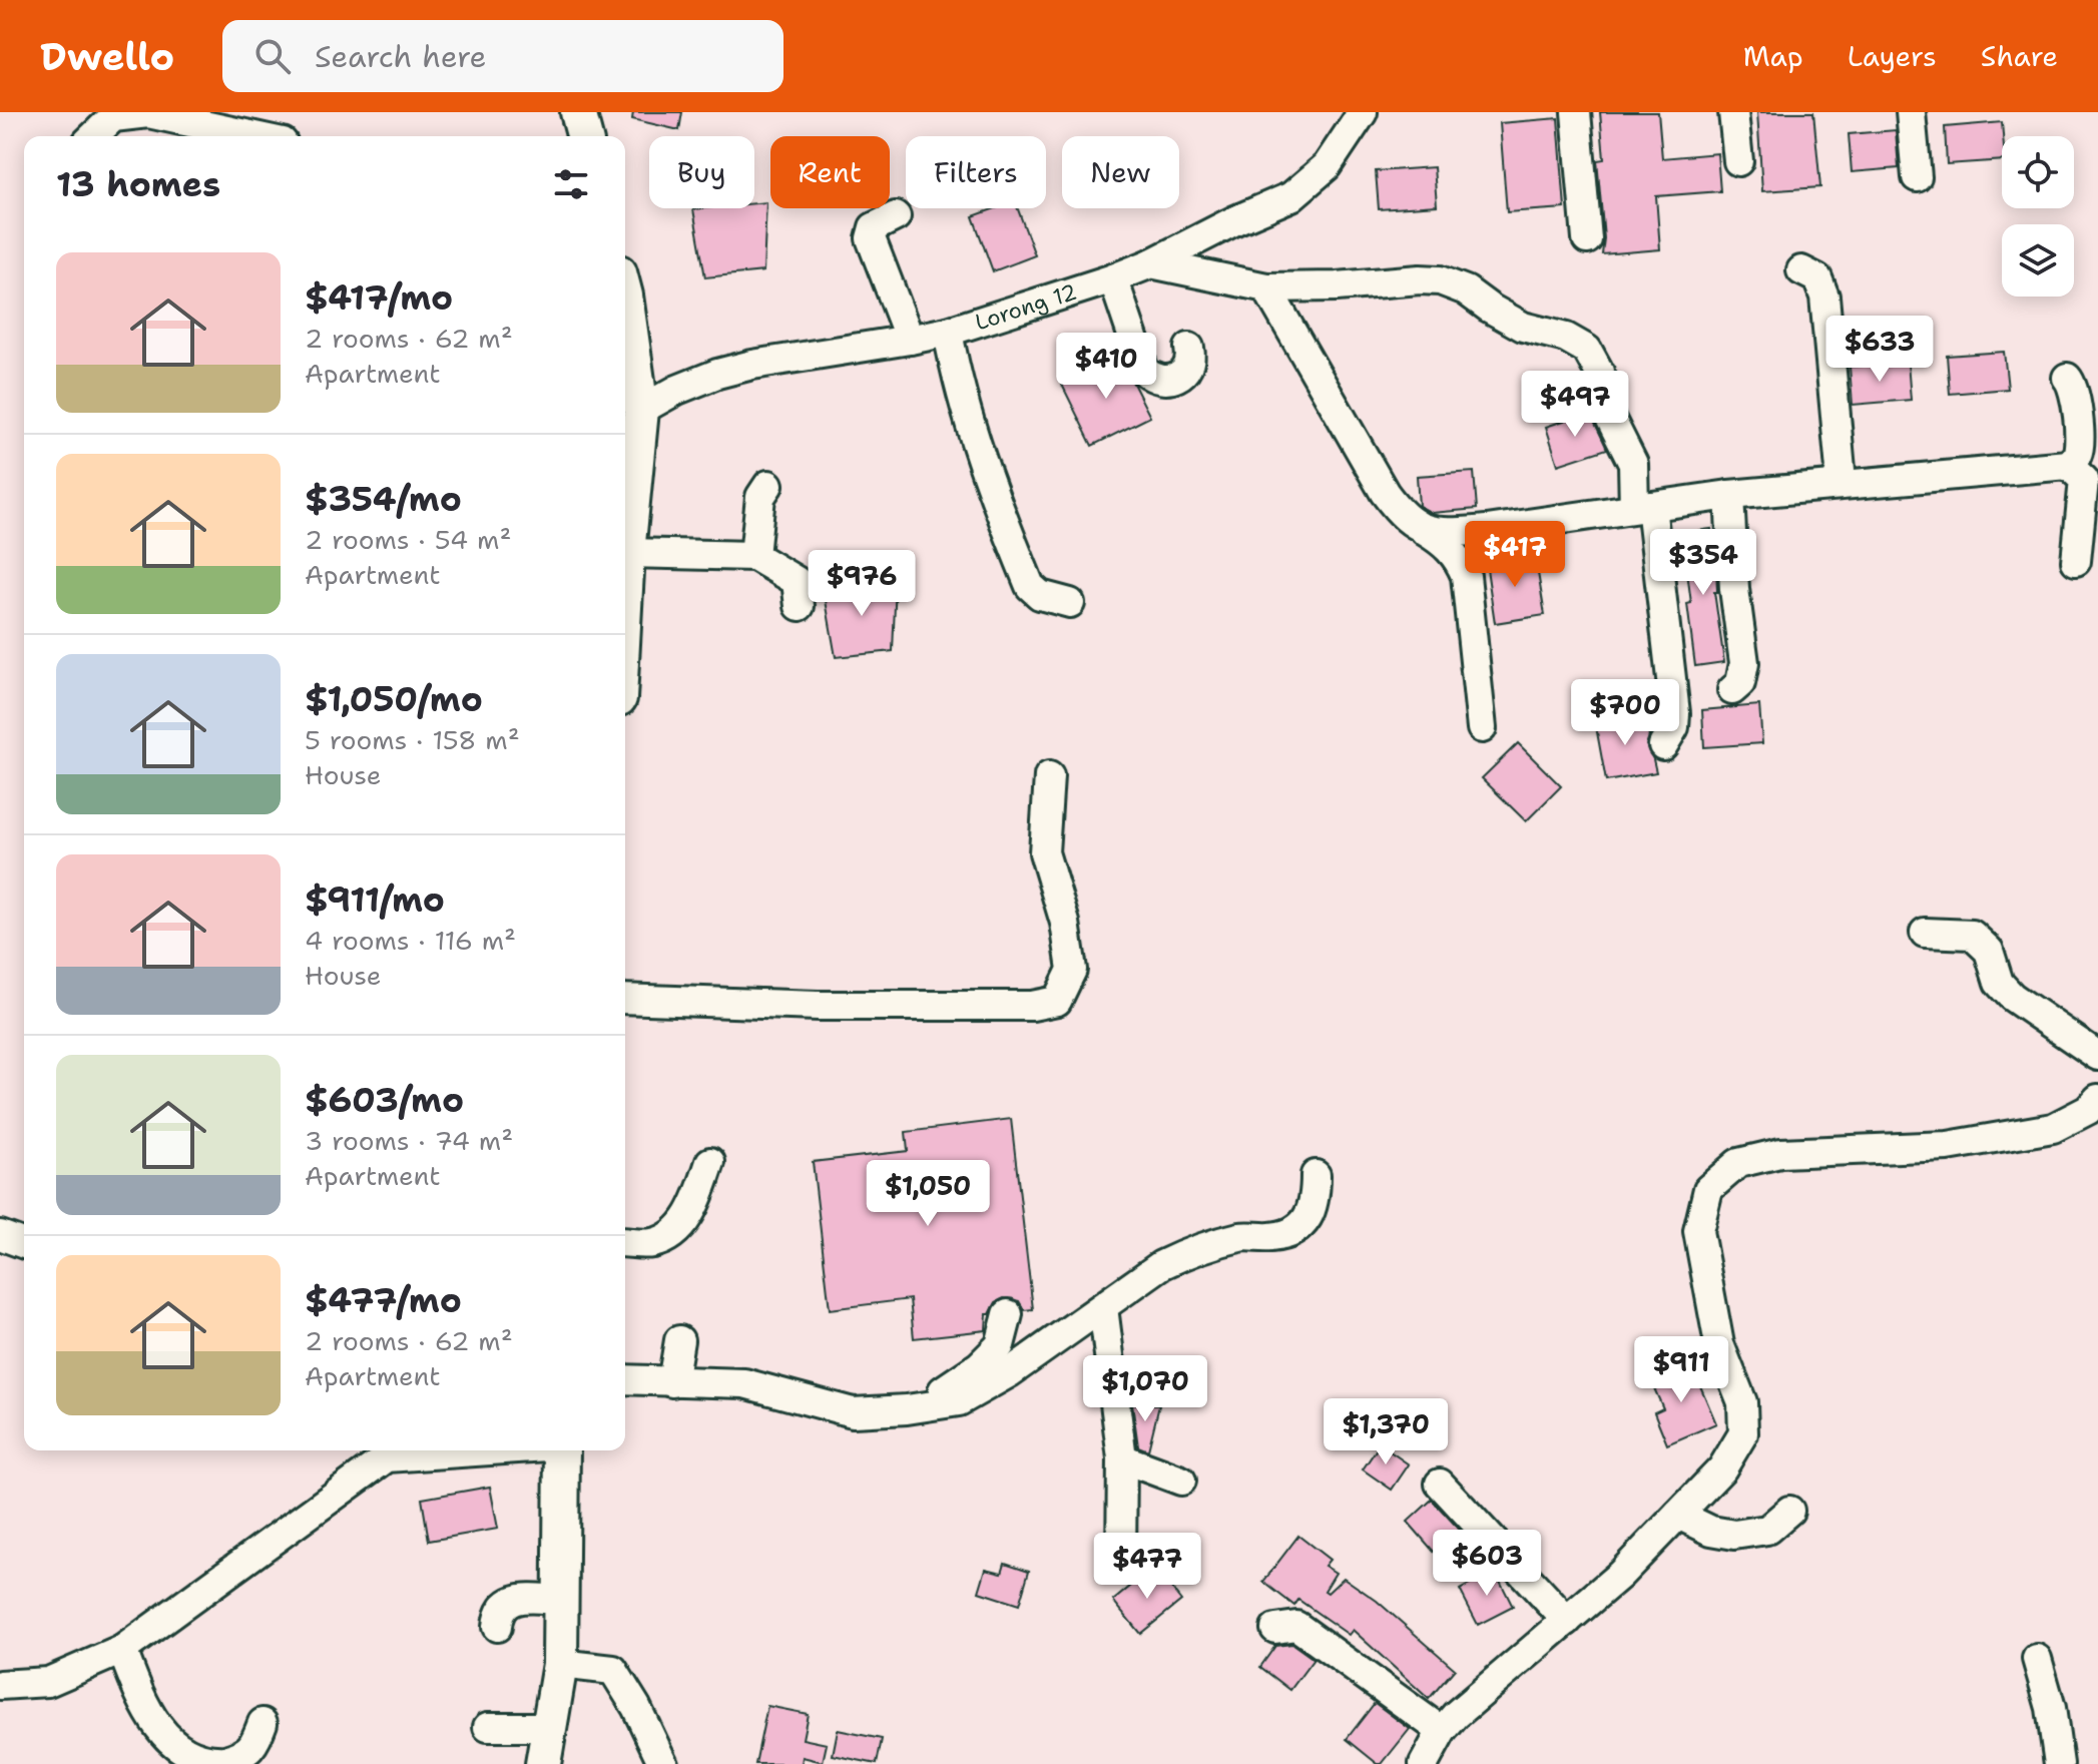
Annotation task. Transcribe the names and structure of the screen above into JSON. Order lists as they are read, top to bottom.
{
  "streets": {
    "street": ["Lorong 12"]
  },
  "page": {
    "header": "Dwello",
    "search": "Search here",
    "nav": ["Map", "Layers", "Share"],
    "chip": [
      "Buy",
      "Rent",
      "Filters",
      "New"
    ],
    "heading": "13 homes",
    "list": [
      {
        "name": "$417/mo",
        "note": "2 rooms · 62 m² · Apartment"
      },
      {
        "name": "$354/mo",
        "note": "2 rooms · 54 m² · Apartment"
      },
      {
        "name": "$1,050/mo",
        "note": "5 rooms · 158 m² · House"
      },
      {
        "name": "$911/mo",
        "note": "4 rooms · 116 m² · House"
      },
      {
        "name": "$603/mo",
        "note": "3 rooms · 74 m² · Apartment"
      },
      {
        "name": "$477/mo",
        "note": "2 rooms · 62 m² · Apartment"
      }
    ],
    "price": [
      "$633",
      "$410",
      "$497",
      "$417",
      "$354",
      "$976",
      "$700",
      "$1,050",
      "$911",
      "$1,070",
      "$1,370",
      "$603",
      "$477"
    ]
  }
}
